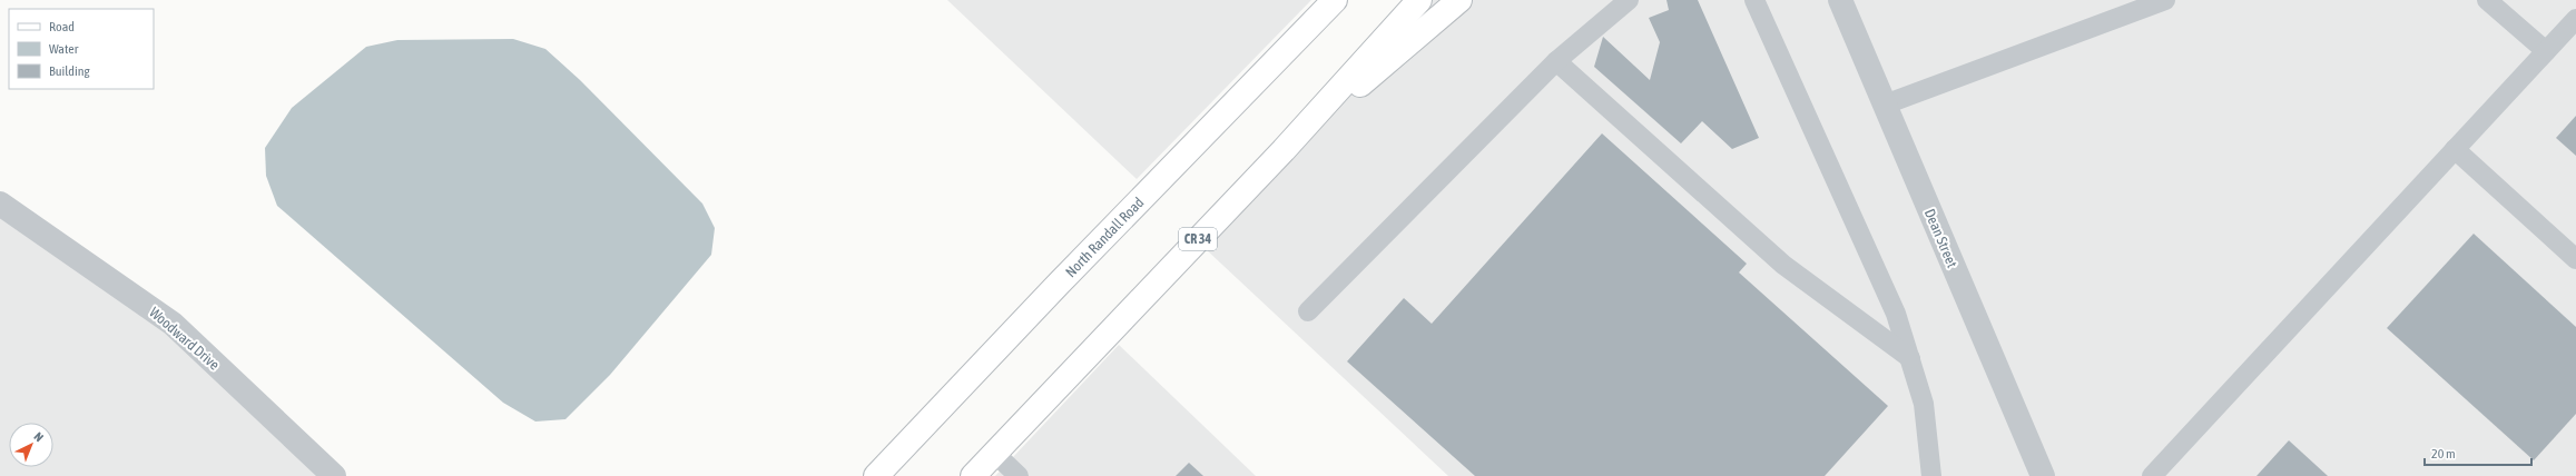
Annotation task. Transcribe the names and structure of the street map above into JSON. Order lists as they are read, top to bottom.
{
  "streets": {
    "main road": ["North Randall Road", "CR 34"],
    "street": ["Dean Street", "Woodward Drive"]
  },
  "legend": ["Road", "Water", "Building"],
  "scale_bar": "20 m",
  "north": "top right"
}
